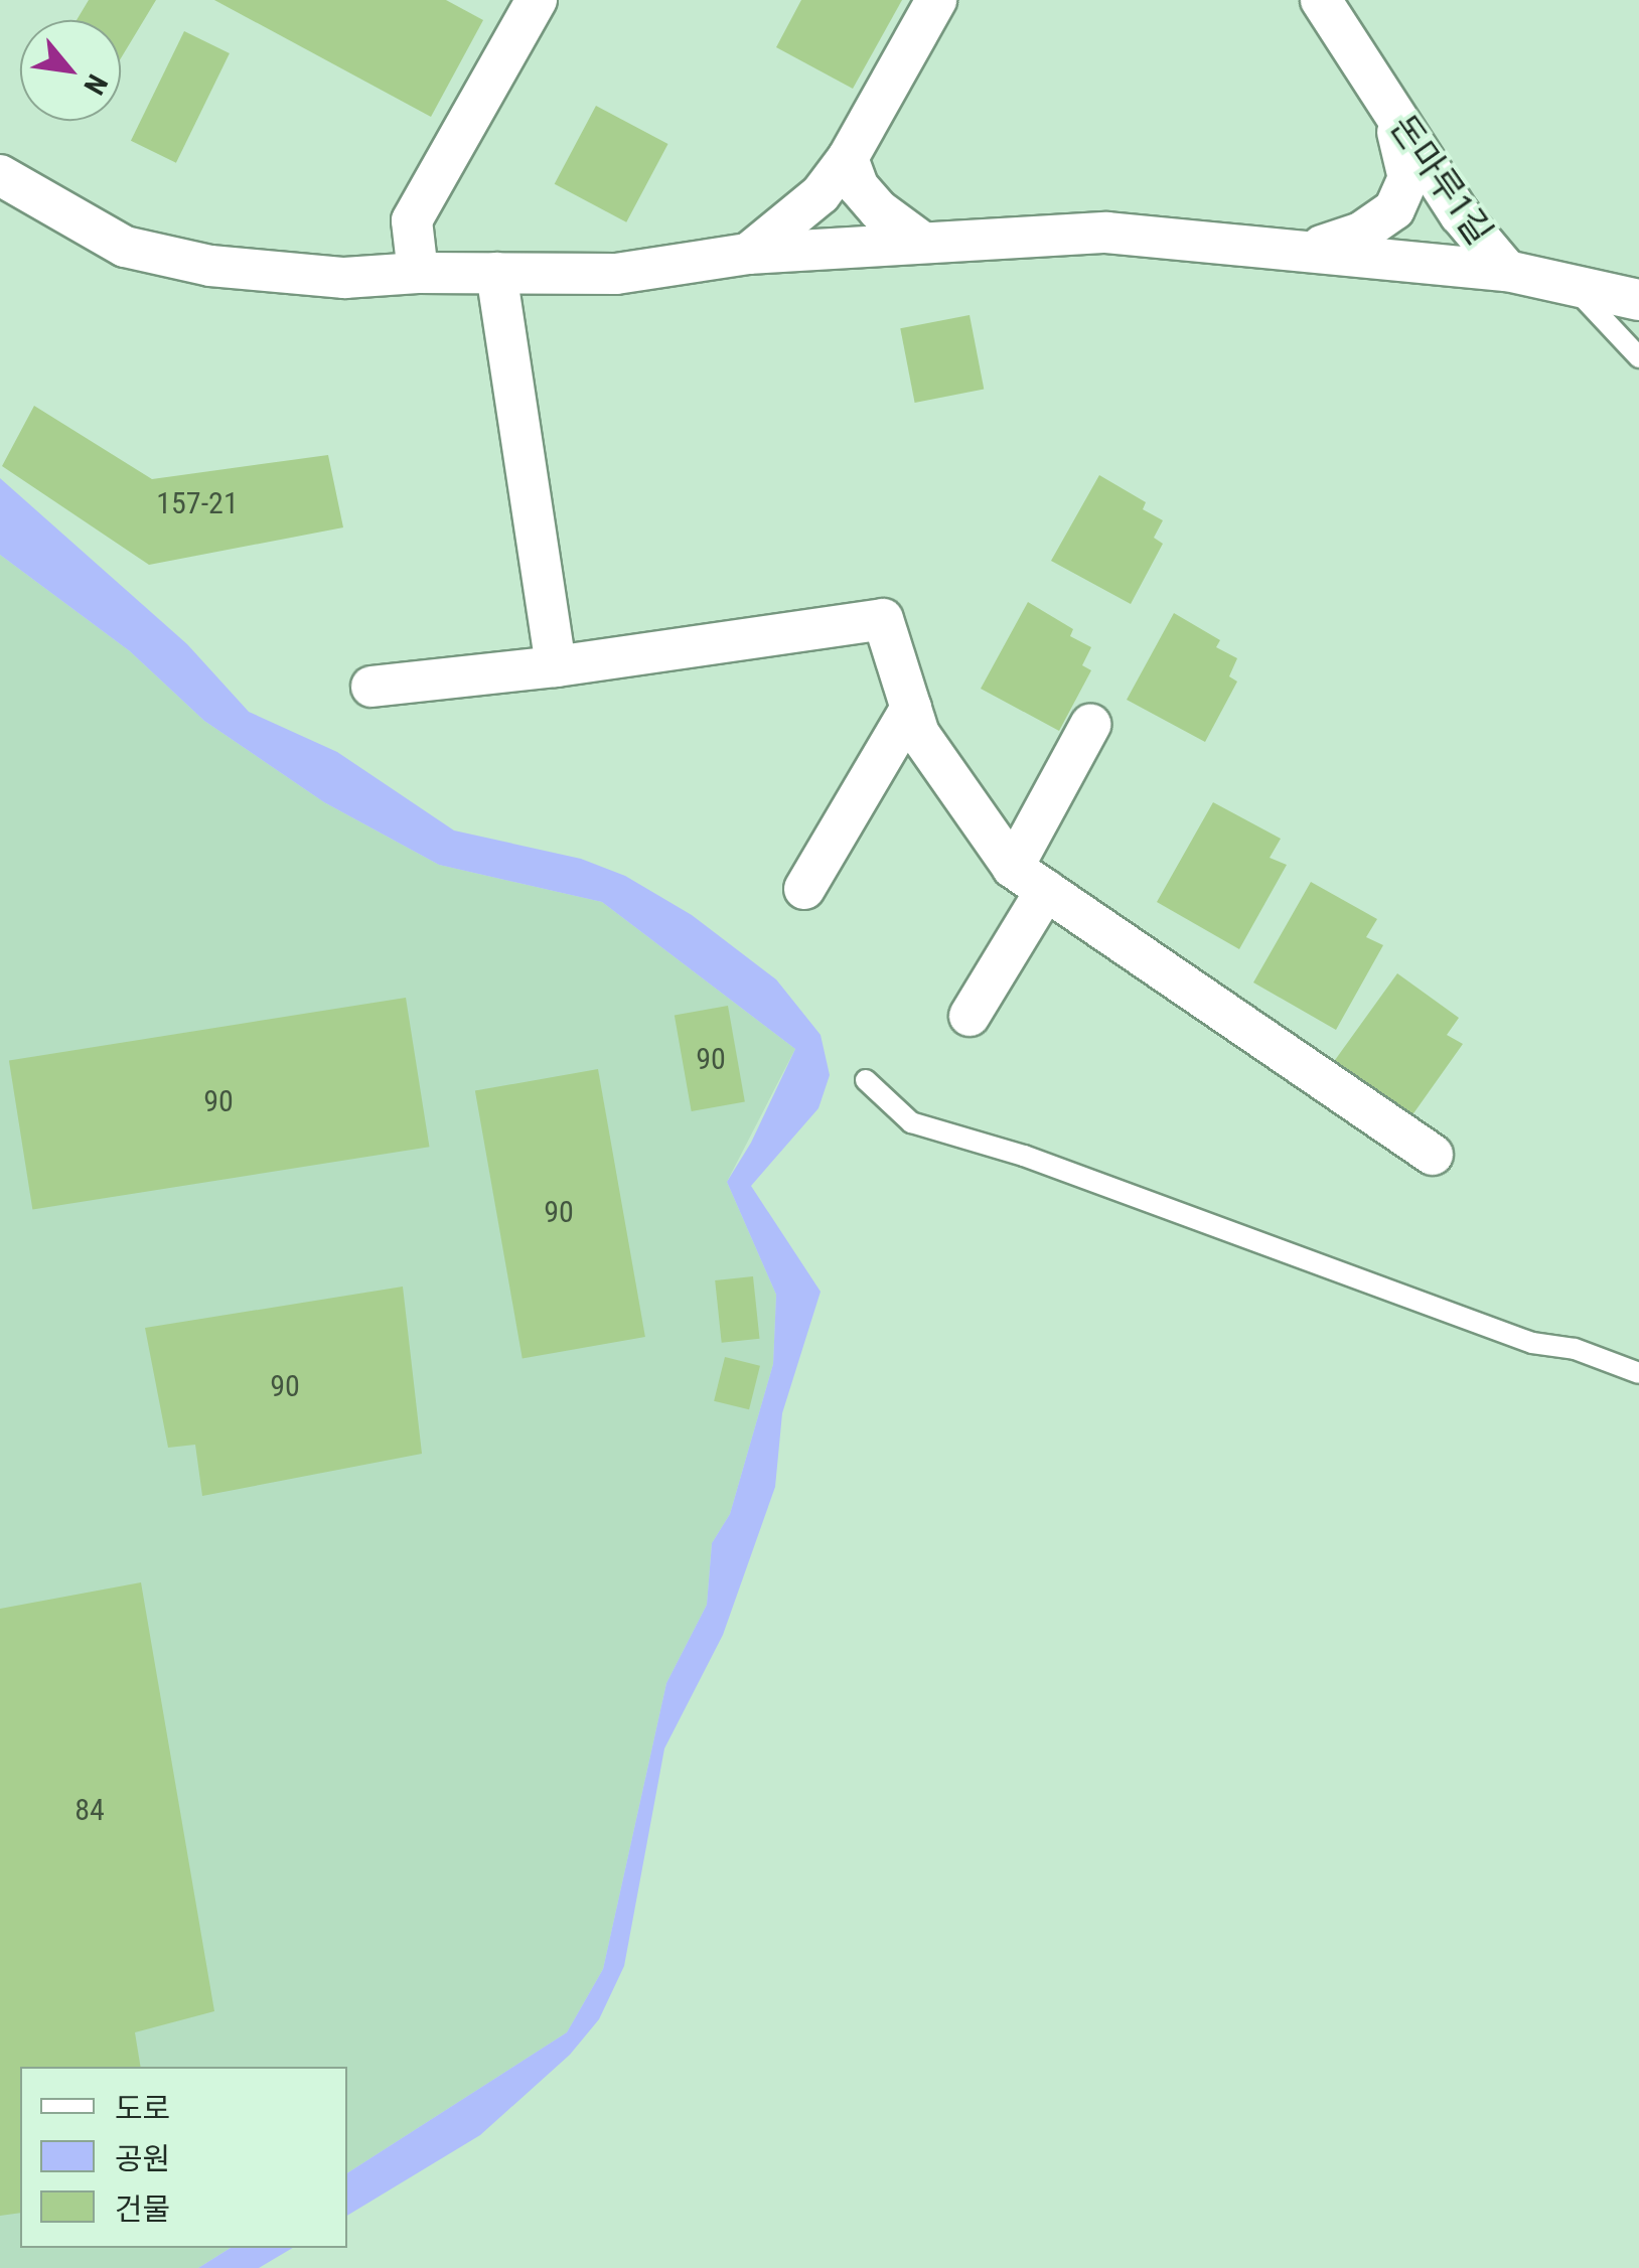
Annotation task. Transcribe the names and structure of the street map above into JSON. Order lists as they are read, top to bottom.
{
  "streets": {
    "street": ["돈마루1길"]
  },
  "house_numbers": [
    "157-21",
    "90",
    "90",
    "90",
    "90",
    "84"
  ],
  "legend": ["도로", "공원", "건물"],
  "north": "bottom right"
}
